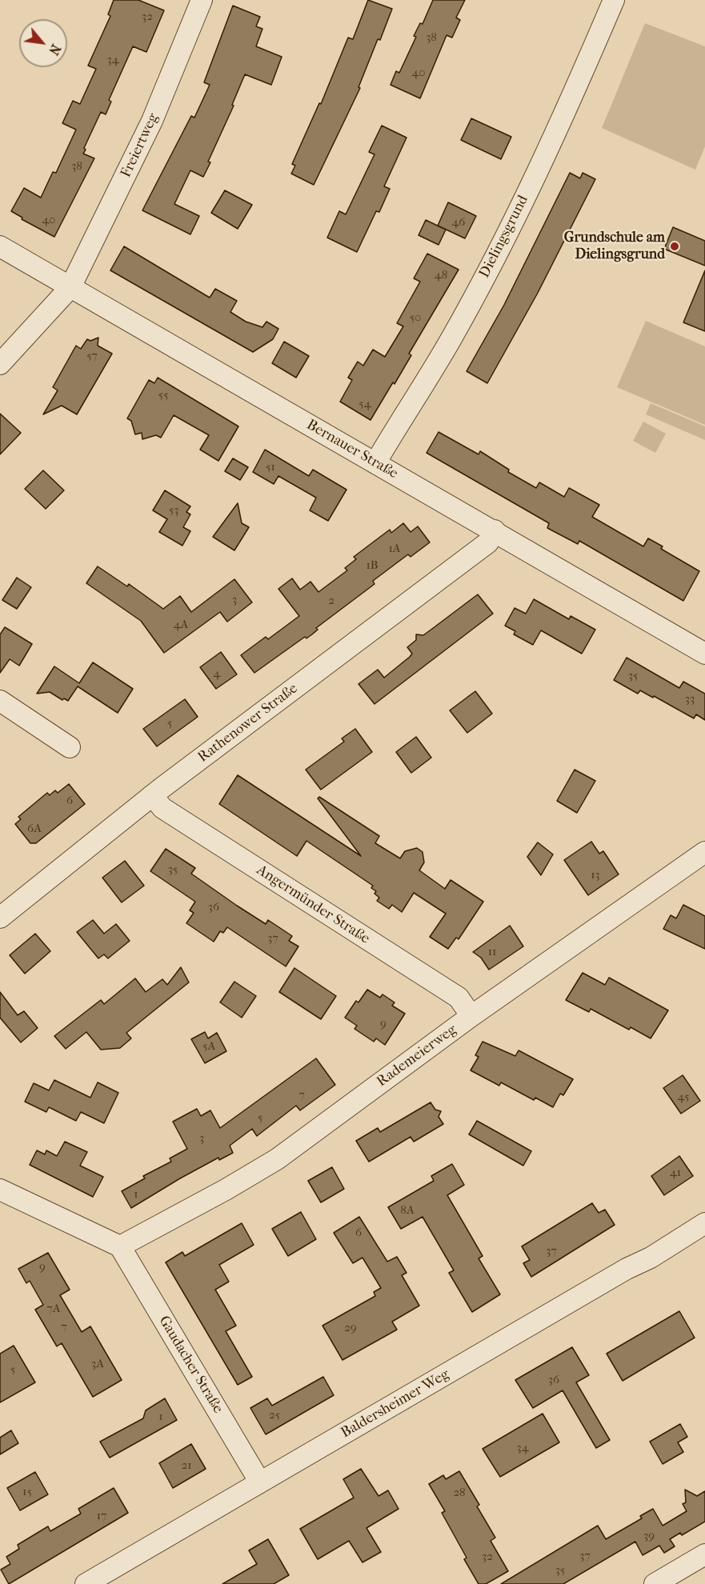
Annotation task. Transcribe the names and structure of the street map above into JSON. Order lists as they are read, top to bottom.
{
  "streets": {
    "street": [
      "Freiertweg",
      "Dielingsgrund",
      "Bernauer Straße",
      "Rathenower Straße",
      "Angermünder Straße",
      "Rademeierweg",
      "Gaudacher Straße",
      "Baldersheimer Weg"
    ]
  },
  "crossings": [
    ["Freiertweg", "Bernauer Straße"],
    ["Dielingsgrund", "Bernauer Straße"],
    ["Bernauer Straße", "Rathenower Straße"],
    ["Rathenower Straße", "Angermünder Straße"],
    ["Angermünder Straße", "Rademeierweg"],
    ["Rademeierweg", "Gaudacher Straße"],
    ["Gaudacher Straße", "Baldersheimer Weg"]
  ],
  "places": ["Grundschule am Dielingsgrund"],
  "house_numbers": [
    "32",
    "38",
    "34",
    "40",
    "38",
    "40",
    "46",
    "48",
    "50",
    "57",
    "55",
    "54",
    "51",
    "53",
    "1A",
    "1B",
    "3",
    "2",
    "4A",
    "4",
    "35",
    "33",
    "5",
    "6",
    "6A",
    "35",
    "13",
    "36",
    "37",
    "11",
    "9",
    "5A",
    "7",
    "45",
    "5",
    "3",
    "41",
    "1",
    "8A",
    "6",
    "37",
    "9",
    "7A",
    "7",
    "29",
    "3A",
    "5",
    "36",
    "25",
    "1",
    "34",
    "21",
    "15",
    "28",
    "17",
    "39",
    "37",
    "32",
    "35"
  ],
  "north": "bottom right"
}
